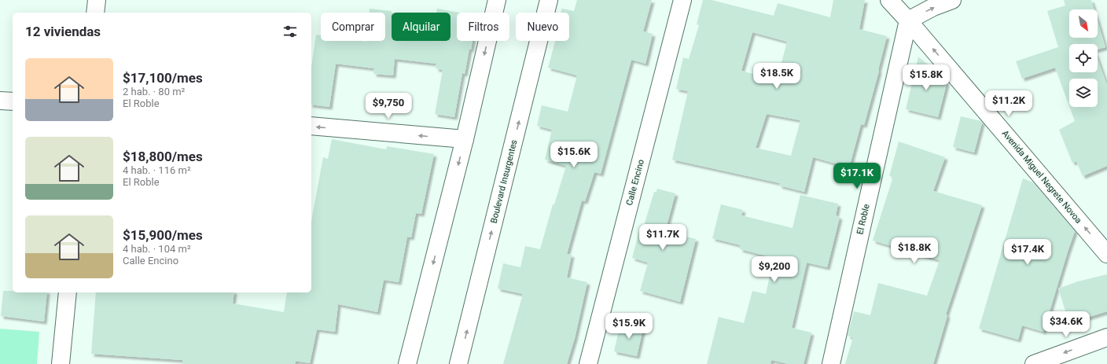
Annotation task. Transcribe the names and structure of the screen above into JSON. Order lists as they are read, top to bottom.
{
  "streets": {
    "street": [
      "Avenida Miguel Negrete Novoa",
      "Boulevard Insurgentes",
      "Calle Encino",
      "El Roble"
    ]
  },
  "crossings": [
    ["Avenida Miguel Negrete Novoa", "El Roble"]
  ],
  "one_way": ["Avenida Miguel Negrete Novoa"],
  "north": "bottom right",
  "page": {
    "chip": [
      "Comprar",
      "Alquilar",
      "Filtros",
      "Nuevo"
    ],
    "heading": "12 viviendas",
    "list": [
      {
        "name": "$17,100/mes",
        "note": "2 hab. · 80 m² · El Roble"
      },
      {
        "name": "$18,800/mes",
        "note": "4 hab. · 116 m² · El Roble"
      },
      {
        "name": "$15,900/mes",
        "note": "4 hab. · 104 m² · Calle Encino"
      }
    ],
    "price": [
      "$18.5K",
      "$15.8K",
      "$11.2K",
      "$9,750",
      "$15.6K",
      "$17.1K",
      "$11.7K",
      "$18.8K",
      "$17.4K",
      "$9,200",
      "$34.6K",
      "$15.9K"
    ]
  }
}
